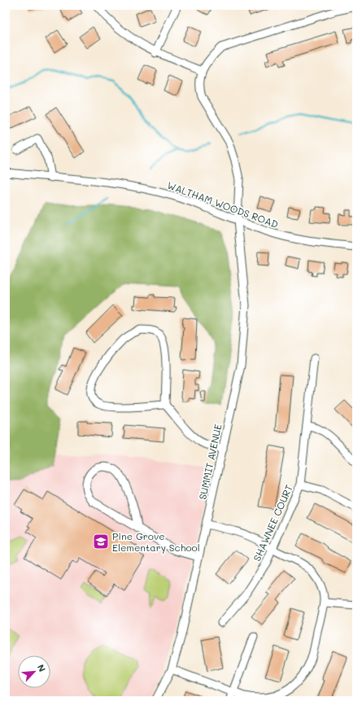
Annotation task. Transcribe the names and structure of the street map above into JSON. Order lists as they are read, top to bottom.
{
  "streets": {
    "street": ["WALTHAM WOODS ROAD", "SUMMIT AVENUE", "SHAWNEE COURT"]
  },
  "crossings": [
    ["WALTHAM WOODS ROAD", "SUMMIT AVENUE"]
  ],
  "places": {
    "school or university": ["Pine Grove Elementary School"]
  },
  "north": "top right"
}
